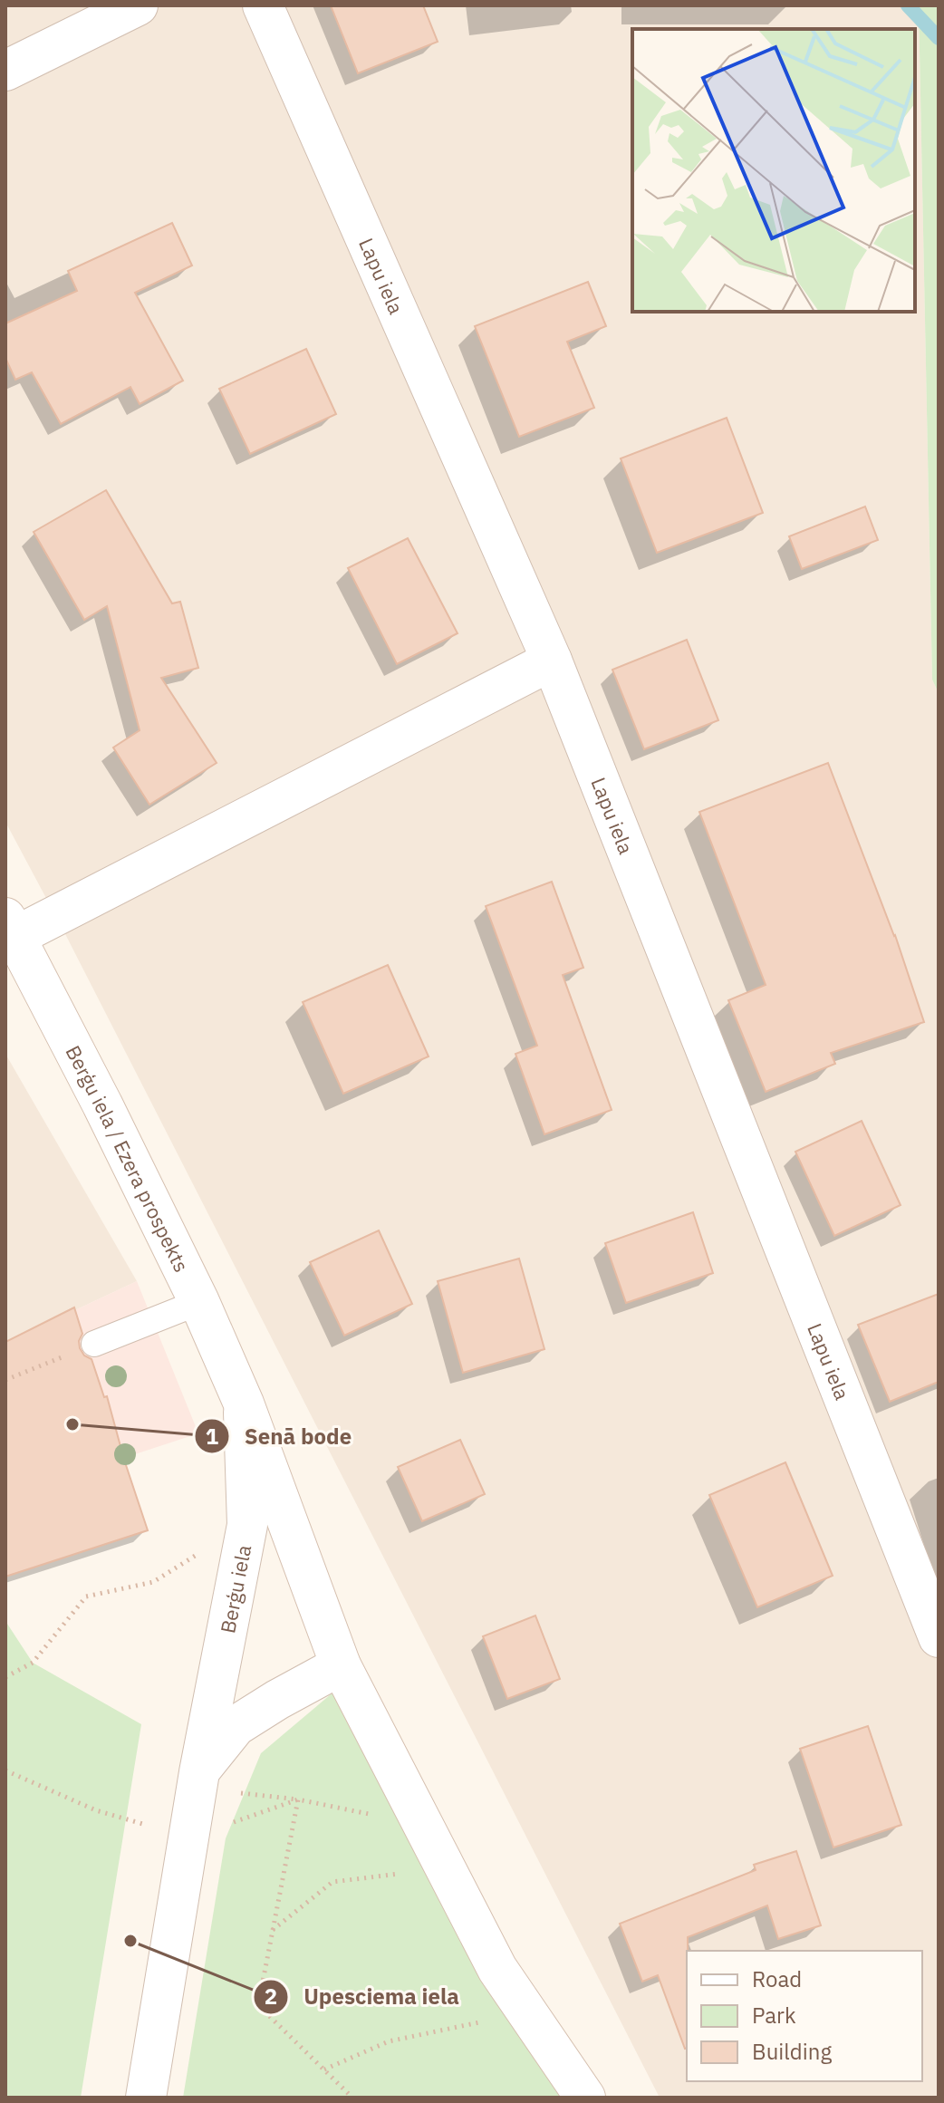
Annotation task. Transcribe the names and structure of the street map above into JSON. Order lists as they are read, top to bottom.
{
  "streets": {
    "street": ["Lapu iela", "Berģu iela / Ezera prospekts", "Berģu iela"]
  },
  "crossings": [
    ["Berģu iela / Ezera prospekts", "Berģu iela"]
  ],
  "places": ["Senā bode", "Upesciema iela"],
  "legend": ["Road", "Park", "Building"]
}
